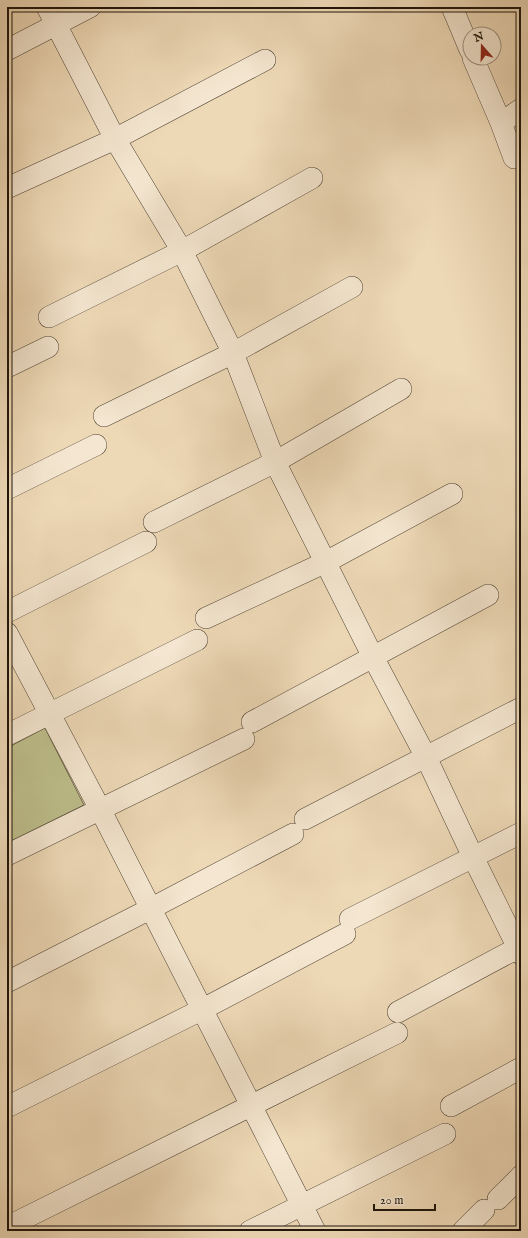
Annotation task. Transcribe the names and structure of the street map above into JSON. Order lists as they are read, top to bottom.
{
  "scale_bar": "20 m",
  "north": "top"
}
